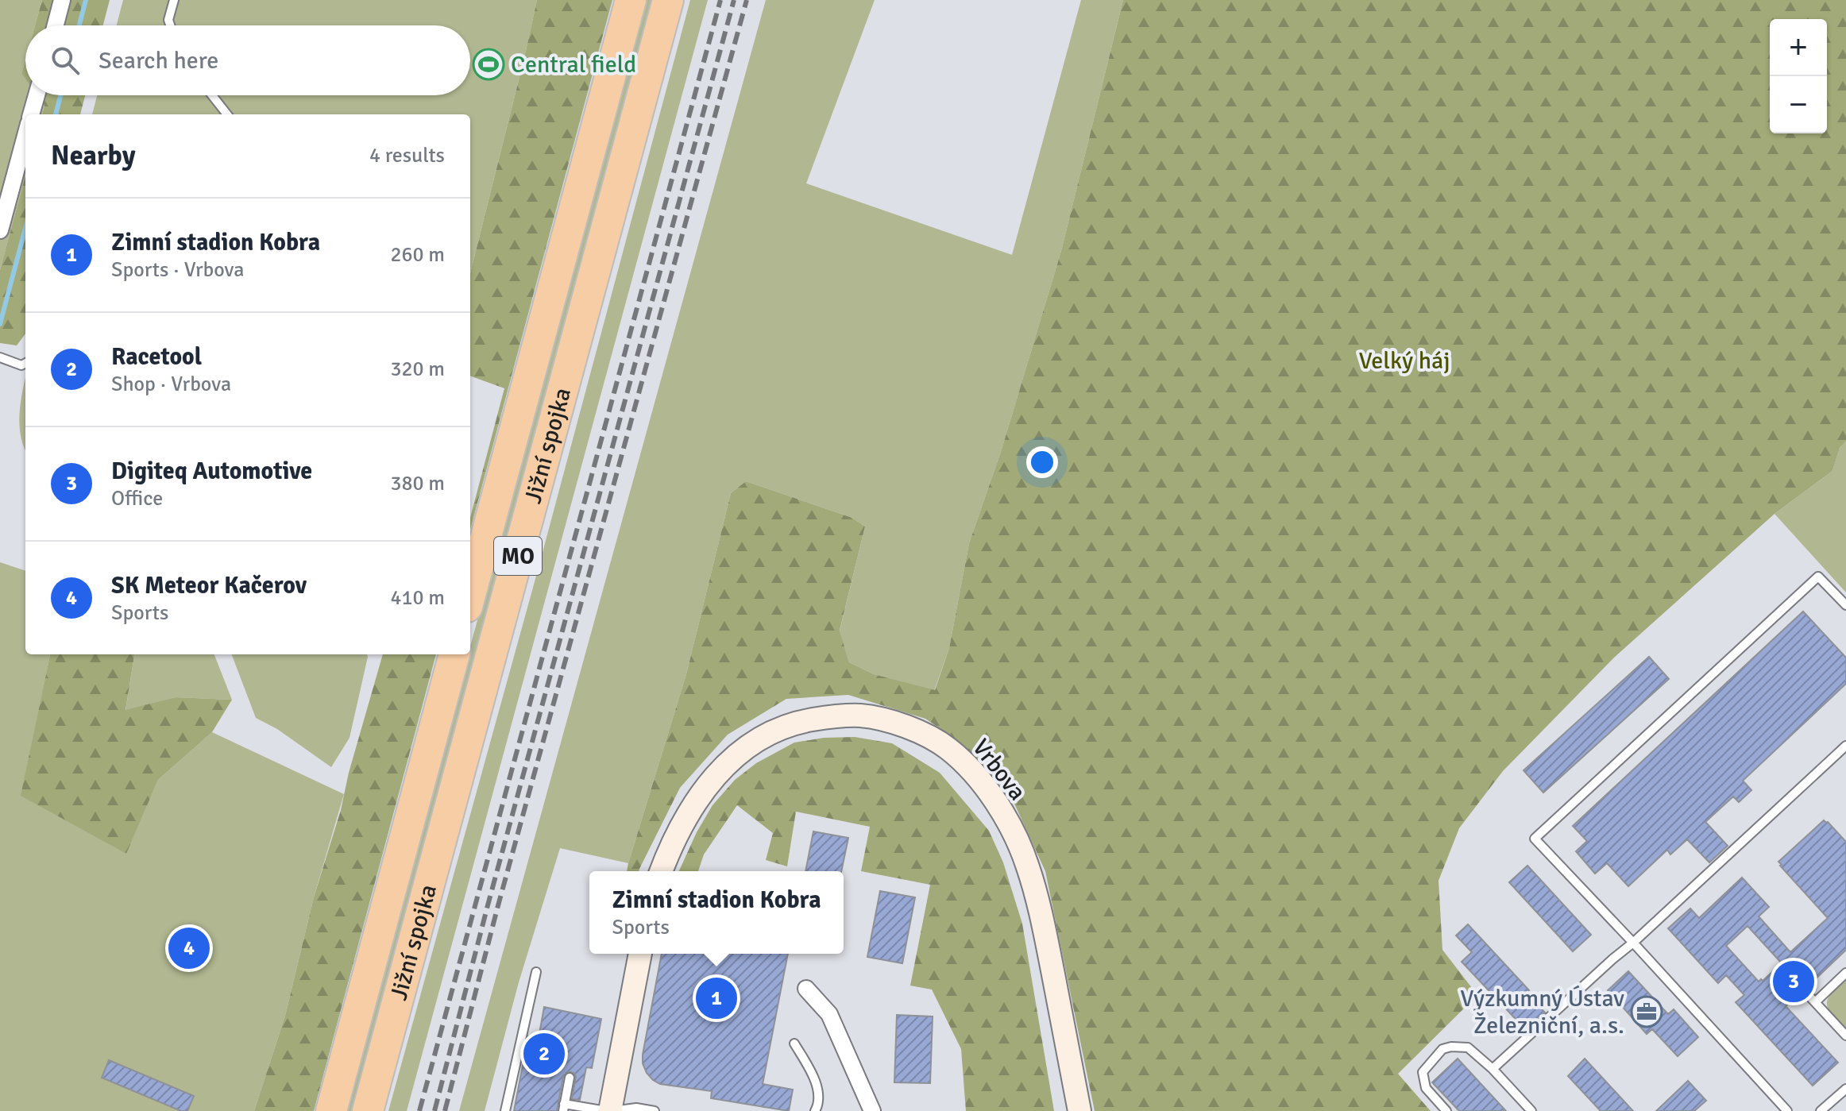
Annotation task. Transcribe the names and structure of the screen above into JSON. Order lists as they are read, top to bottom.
{
  "streets": {
    "highway": ["Jižní spojka", "MO"],
    "main road": ["Vrbova"]
  },
  "parks": ["Velký háj"],
  "places": {
    "sports": ["Central field"],
    "office": ["Výzkumný Ústav Železniční, a.s."]
  },
  "page": {
    "map_buttons": ["+", "−"],
    "search": "Search here",
    "heading": ["Nearby", "4 results"],
    "list": [
      {
        "mark": "1",
        "name": "Zimní stadion Kobra",
        "note": "Sports · Vrbova",
        "value": "260 m"
      },
      {
        "mark": "2",
        "name": "Racetool",
        "note": "Shop · Vrbova",
        "value": "320 m"
      },
      {
        "mark": "3",
        "name": "Digiteq Automotive",
        "note": "Office",
        "value": "380 m"
      },
      {
        "mark": "4",
        "name": "SK Meteor Kačerov",
        "note": "Sports",
        "value": "410 m"
      }
    ],
    "popup": ["Zimní stadion Kobra", "Sports"],
    "pins": [
      "4",
      "3",
      "1",
      "2"
    ]
  }
}
